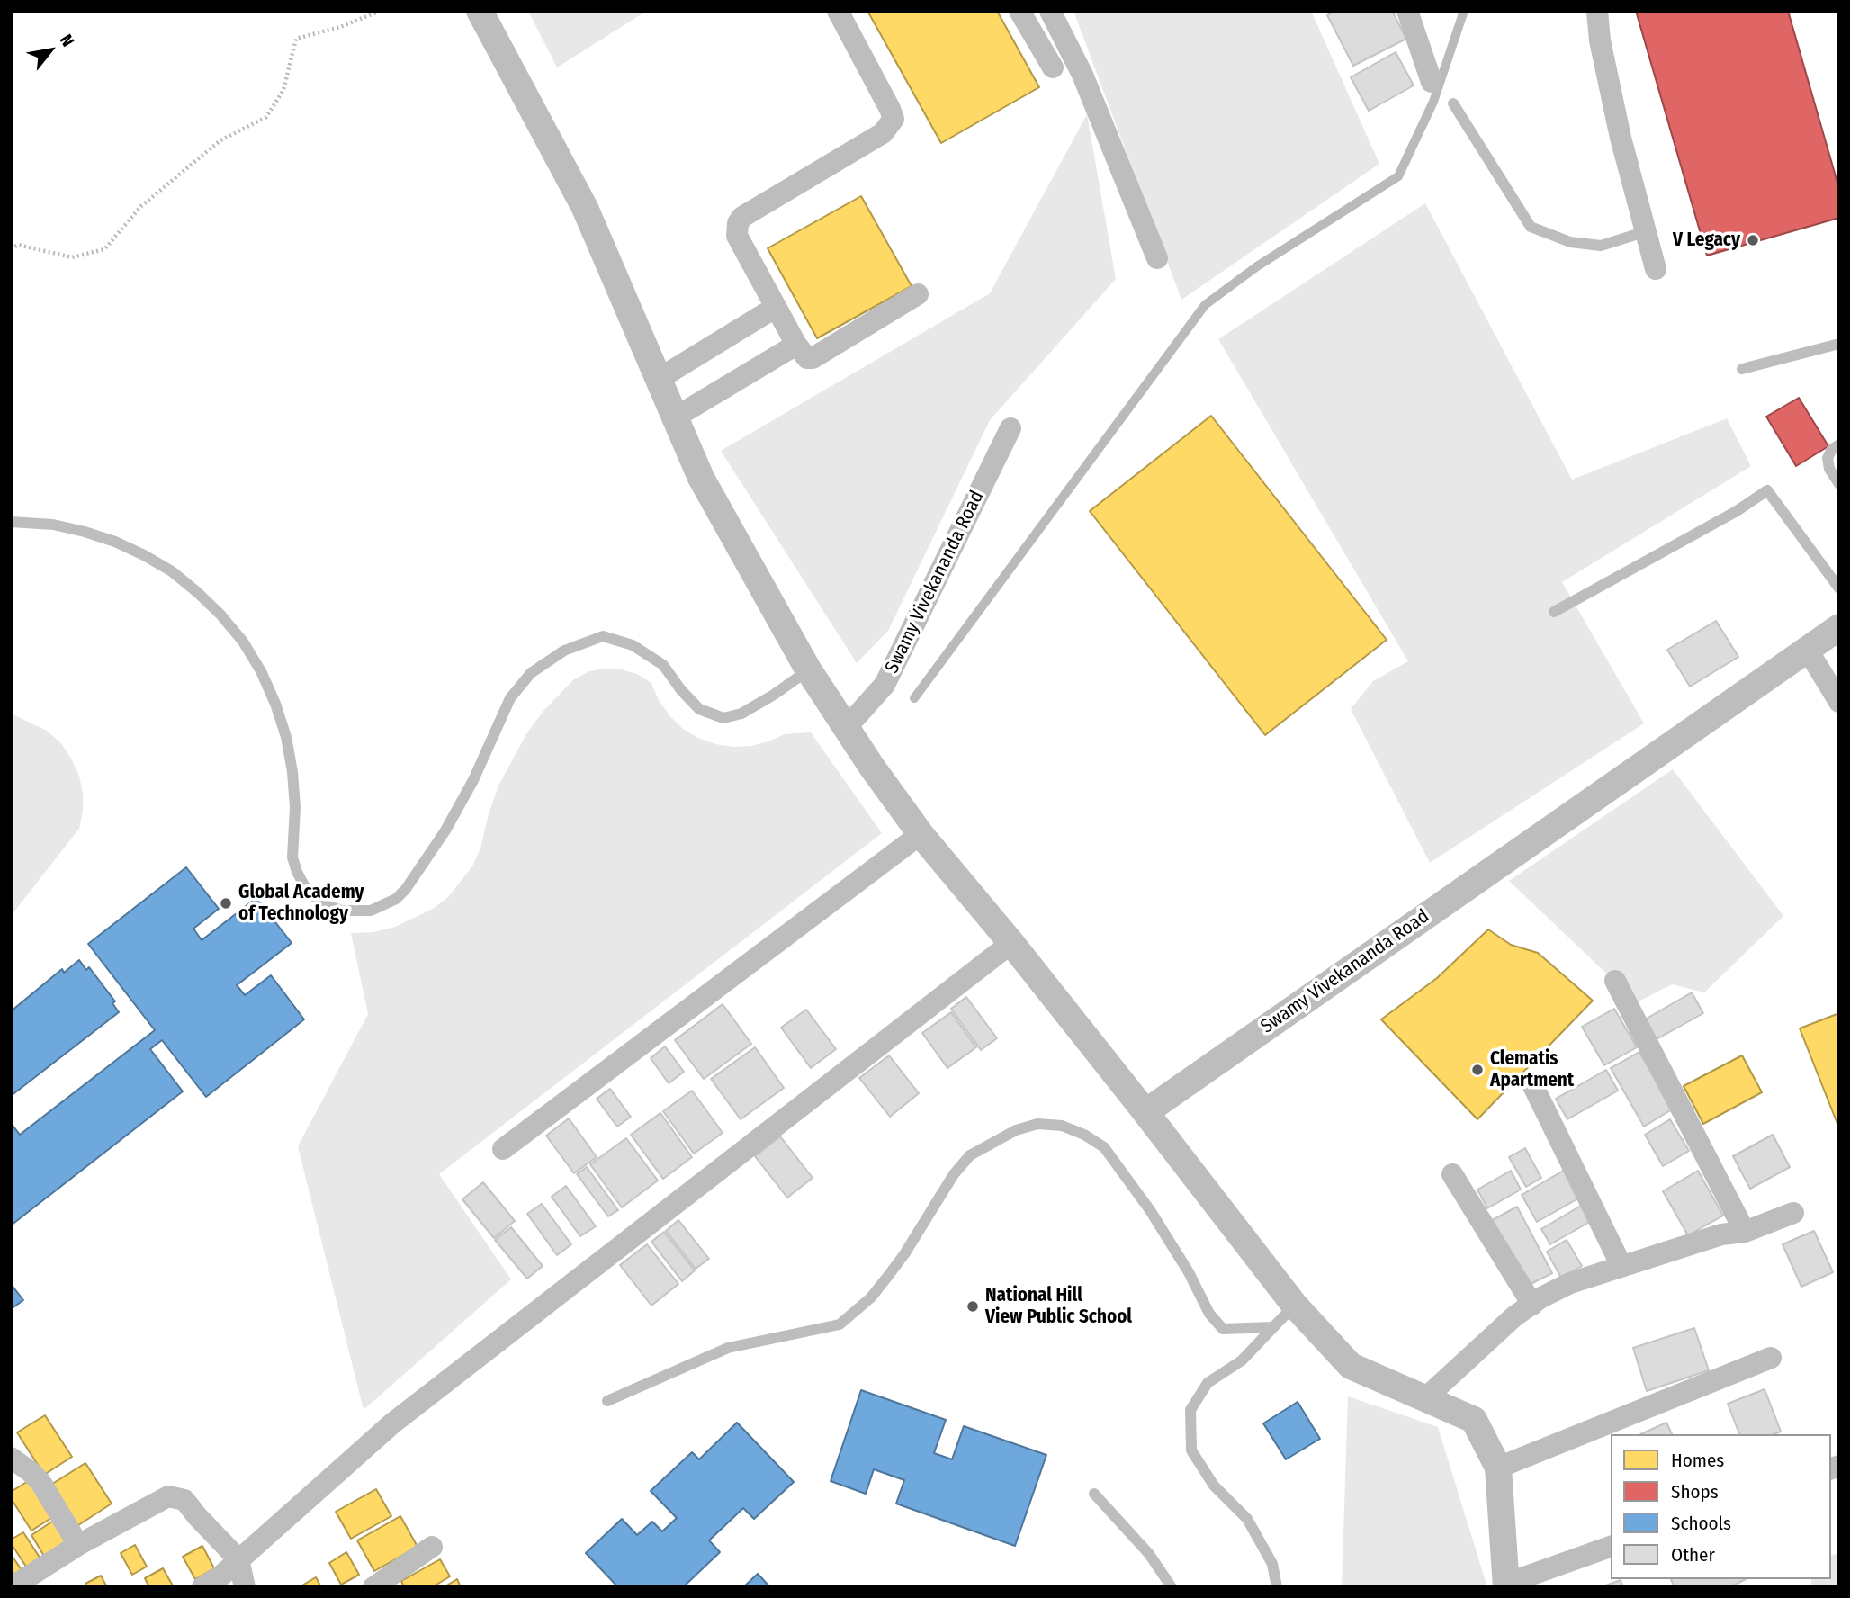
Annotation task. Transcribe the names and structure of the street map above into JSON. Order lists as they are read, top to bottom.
{
  "streets": {
    "street": ["Swamy Vivekananda Road"]
  },
  "places": [
    "V Legacy",
    "Global Academy of Technology",
    "Clematis Apartment",
    "National Hill View Public School"
  ],
  "legend": [
    "Homes",
    "Shops",
    "Schools",
    "Other"
  ],
  "north": "top right"
}
